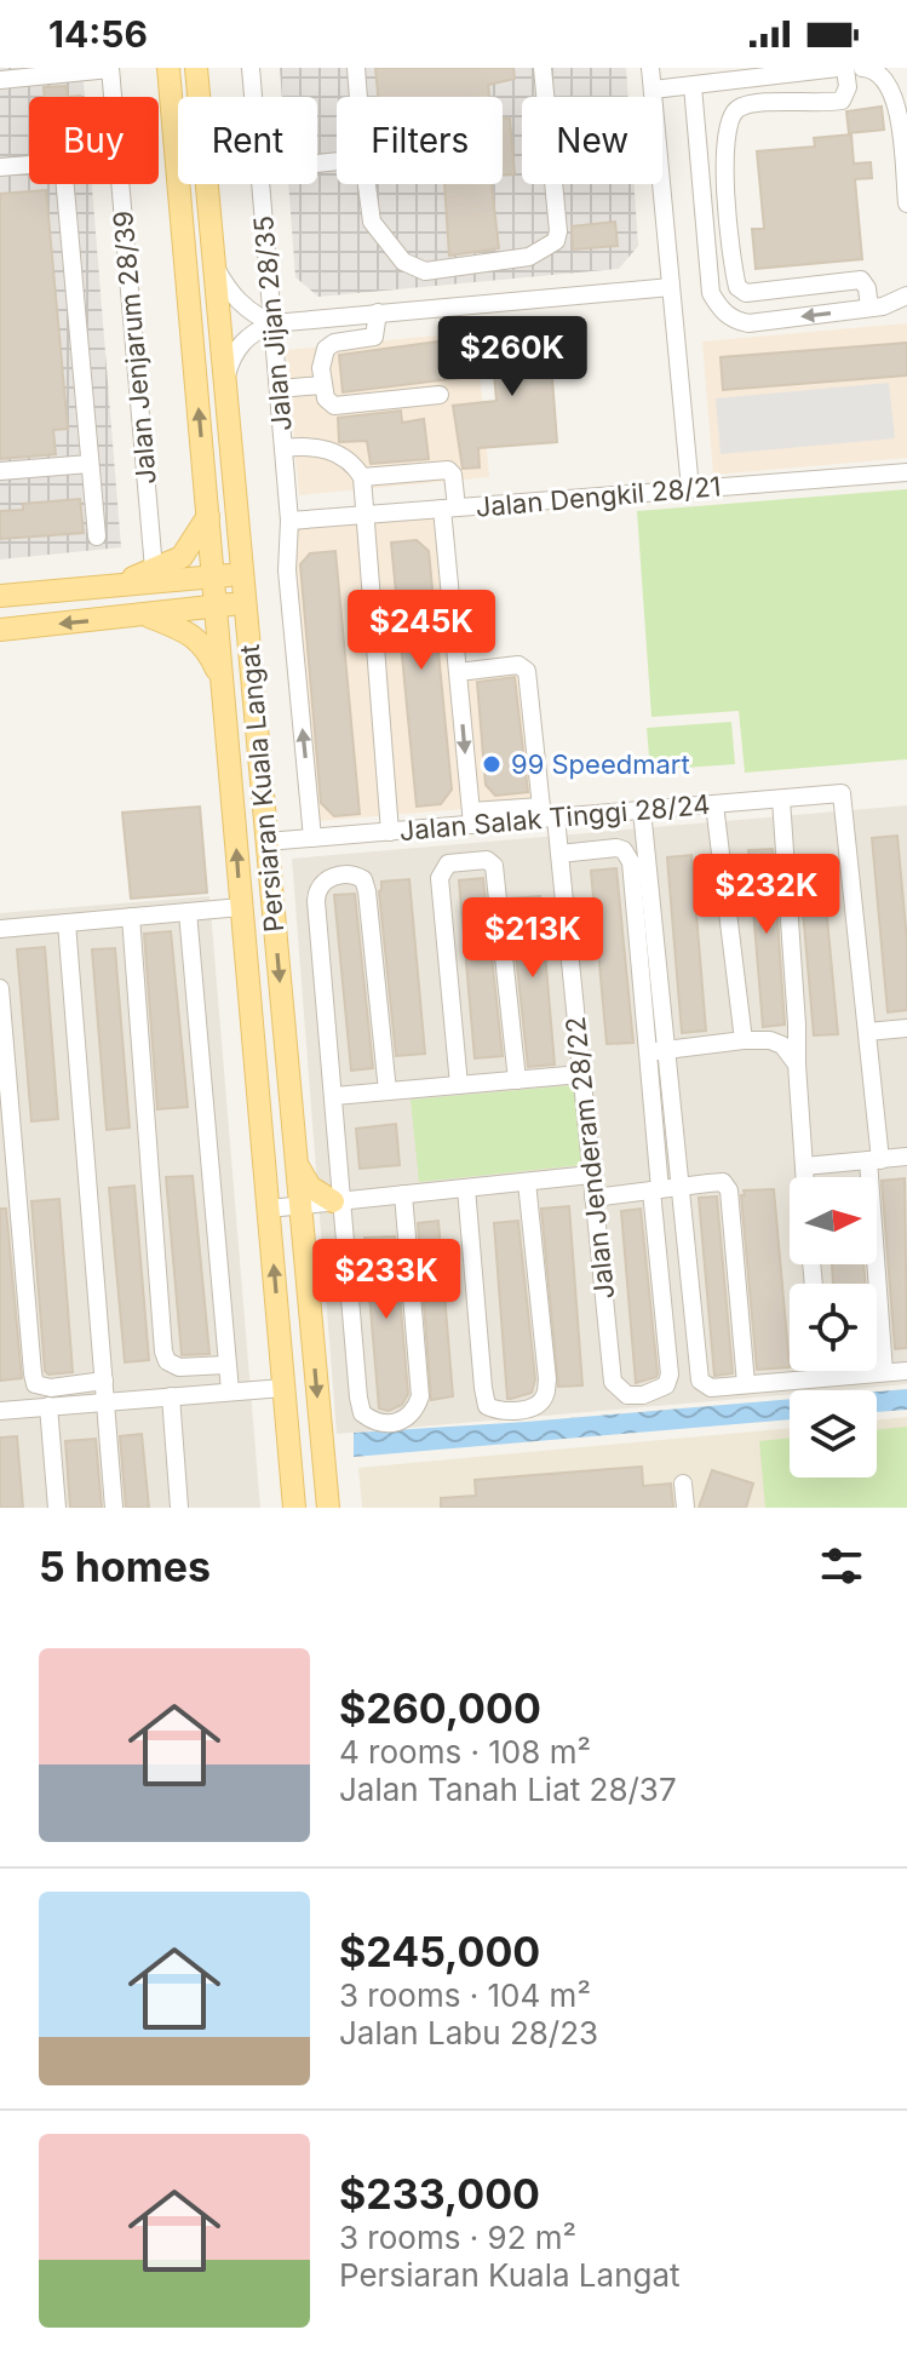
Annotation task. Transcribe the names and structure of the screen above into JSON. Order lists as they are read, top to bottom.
{
  "streets": {
    "main road": ["Persiaran Kuala Langat"],
    "street": [
      "Jalan Jijan 28/35",
      "Jalan Jenjarum 28/39",
      "Jalan Dengkil 28/21",
      "Jalan Salak Tinggi 28/24",
      "Jalan Jenderam 28/22"
    ]
  },
  "crossings": [
    ["Jalan Jijan 28/35", "Jalan Dengkil 28/21"],
    ["Persiaran Kuala Langat", "Jalan Salak Tinggi 28/24"],
    ["Jalan Salak Tinggi 28/24", "Jalan Jenderam 28/22"]
  ],
  "places": ["99 Speedmart"],
  "north": "right",
  "page": {
    "status": "14:56",
    "chip": [
      "Buy",
      "Rent",
      "Filters",
      "New"
    ],
    "price": [
      "$260K",
      "$245K",
      "$232K",
      "$213K",
      "$233K"
    ],
    "heading": "5 homes",
    "list": [
      {
        "name": "$260,000",
        "note": "4 rooms · 108 m² · Jalan Tanah Liat 28/37"
      },
      {
        "name": "$245,000",
        "note": "3 rooms · 104 m² · Jalan Labu 28/23"
      },
      {
        "name": "$233,000",
        "note": "3 rooms · 92 m² · Persiaran Kuala Langat"
      }
    ]
  }
}
